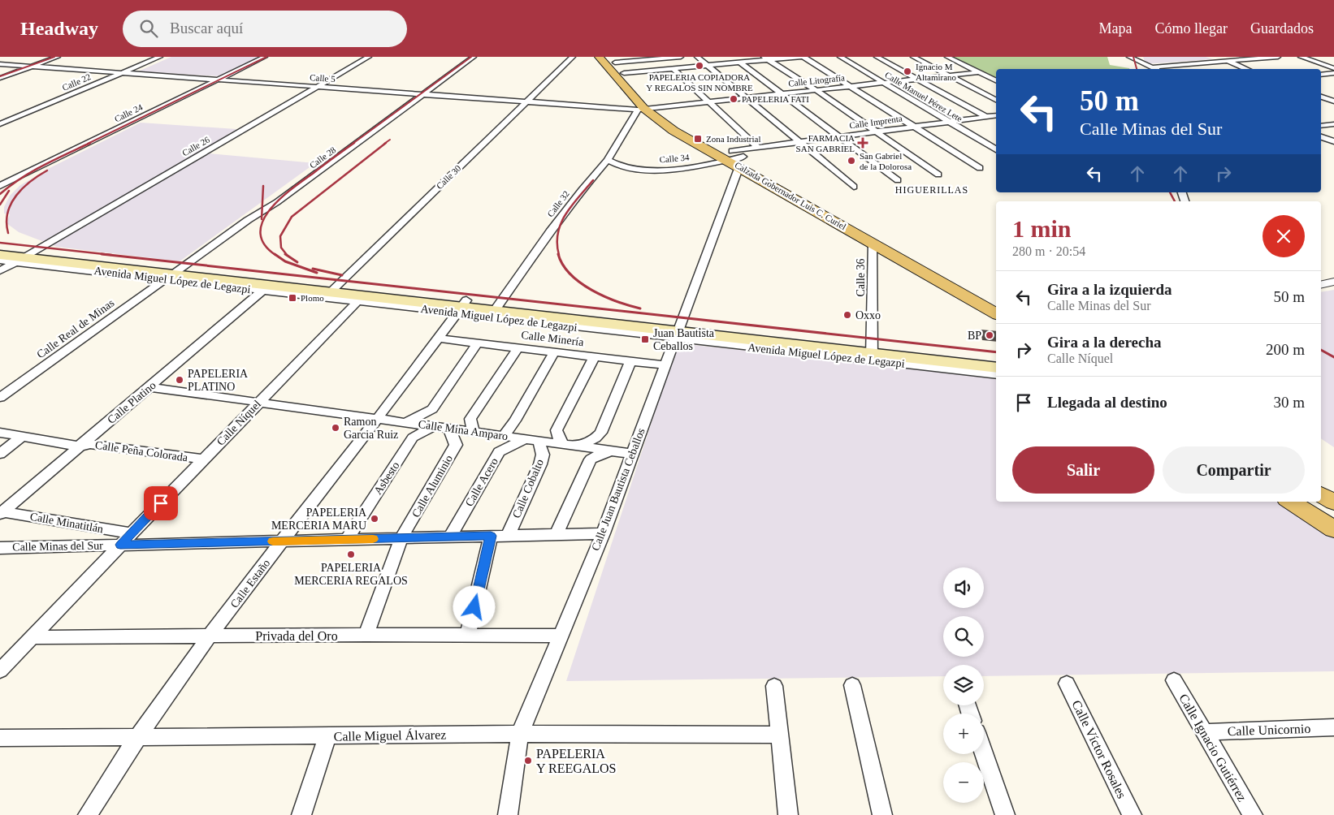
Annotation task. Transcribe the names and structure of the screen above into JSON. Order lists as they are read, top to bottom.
{
  "streets": {
    "main road": ["Calzada Gobernador Luis C. Curiel", "Avenida Miguel López de Legazpi"],
    "street": [
      "Calle 5",
      "Calle Litografía",
      "Calle 22",
      "Calle Manuel Pérez Lete",
      "Calle 24",
      "Calle Imprenta",
      "Calle 26",
      "Calle 28",
      "Calle 34",
      "Calle 30",
      "Calle 32",
      "Calle 36",
      "Calle Real de Minas",
      "Calle Minería",
      "Calle Platino",
      "Calle Níquel",
      "Calle Mina Amparo",
      "Calle Peña Colorada",
      "Asbesto",
      "Calle Acero",
      "Calle Aluminio",
      "Calle Cobalto",
      "Calle Juan Bautista Ceballos",
      "Calle Minatitlán",
      "Calle Minas del Sur",
      "Calle Estaño",
      "Privada del Oro",
      "Calle Unicornio",
      "Calle Miguel Álvarez",
      "Calle Ignacio Gutiérrez",
      "Calle Víctor Rosales"
    ]
  },
  "crossings": [
    ["Calle 5", "Calle Litografía"],
    ["Calle 5", "Calle 22"],
    ["Calle 5", "Calle 24"],
    ["Calle 5", "Calle 26"],
    ["Calle 5", "Calle 28"],
    ["Calle 5", "Calle 30"],
    ["Calle 5", "Calzada Gobernador Luis C. Curiel"],
    ["Calle 5", "Calle 32"],
    ["Calle Litografía", "Calle Manuel Pérez Lete"],
    ["Calle Manuel Pérez Lete", "Calle Imprenta"],
    ["Calle Imprenta", "Calle 34"],
    ["Calle Imprenta", "Calzada Gobernador Luis C. Curiel"],
    ["Calle Imprenta", "Calle Juan Bautista Ceballos"],
    ["Calle 26", "Avenida Miguel López de Legazpi"],
    ["Calle 28", "Avenida Miguel López de Legazpi"],
    ["Calle 28", "Calle Real de Minas"],
    ["Calle 34", "Calzada Gobernador Luis C. Curiel"],
    ["Calle 34", "Calle 32"],
    ["Calle 34", "Calle Juan Bautista Ceballos"],
    ["Calle 30", "Avenida Miguel López de Legazpi"],
    ["Calzada Gobernador Luis C. Curiel", "Calle 32"],
    ["Calzada Gobernador Luis C. Curiel", "Calle 36"],
    ["Calzada Gobernador Luis C. Curiel", "Calle Juan Bautista Ceballos"],
    ["Calle 32", "Avenida Miguel López de Legazpi"],
    ["Calle 36", "Avenida Miguel López de Legazpi"],
    ["Avenida Miguel López de Legazpi", "Calle Real de Minas"],
    ["Avenida Miguel López de Legazpi", "Calle Platino"],
    ["Avenida Miguel López de Legazpi", "Calle Níquel"],
    ["Avenida Miguel López de Legazpi", "Calle Juan Bautista Ceballos"],
    ["Avenida Miguel López de Legazpi", "Calle Estaño"],
    ["Calle Minería", "Calle Juan Bautista Ceballos"],
    ["Calle Minería", "Calle Estaño"],
    ["Calle Platino", "Calle Mina Amparo"],
    ["Calle Platino", "Calle Peña Colorada"],
    ["Calle Platino", "Calle Minatitlán"],
    ["Calle Níquel", "Calle Mina Amparo"],
    ["Calle Níquel", "Calle Peña Colorada"],
    ["Calle Níquel", "Calle Minatitlán"],
    ["Calle Níquel", "Calle Minas del Sur"],
    ["Calle Níquel", "Privada del Oro"],
    ["Calle Mina Amparo", "Asbesto"],
    ["Calle Mina Amparo", "Calle Acero"],
    ["Calle Mina Amparo", "Calle Aluminio"],
    ["Calle Mina Amparo", "Calle Cobalto"],
    ["Calle Mina Amparo", "Calle Juan Bautista Ceballos"],
    ["Calle Mina Amparo", "Calle Estaño"],
    ["Asbesto", "Calle Minas del Sur"],
    ["Calle Acero", "Calle Minas del Sur"],
    ["Calle Aluminio", "Calle Minas del Sur"],
    ["Calle Aluminio", "Privada del Oro"],
    ["Calle Cobalto", "Calle Minas del Sur"],
    ["Calle Juan Bautista Ceballos", "Calle Minas del Sur"],
    ["Calle Juan Bautista Ceballos", "Privada del Oro"],
    ["Calle Juan Bautista Ceballos", "Calle Miguel Álvarez"],
    ["Calle Minas del Sur", "Calle Estaño"],
    ["Calle Estaño", "Privada del Oro"],
    ["Calle Estaño", "Calle Miguel Álvarez"],
    ["Calle Unicornio", "Calle Ignacio Gutiérrez"]
  ],
  "districts": ["HIGUERILLAS"],
  "places": {
    "other": [
      "PAPELERIA COPIADORA Y REGALOS SIN NOMBRE",
      "Ignacio M Altamirano",
      "PAPELERIA FATI",
      "San Gabriel de la Dolorosa",
      "Oxxo",
      "BP",
      "PAPELERIA PLATINO",
      "Ramon Garcia Ruiz",
      "PAPELERIA MERCERIA MARU",
      "PAPELERIA MERCERIA REGALOS",
      "PAPELERIA Y REEGALOS"
    ],
    "transit": ["Zona Industrial", "Plomo", "Juan Bautista Ceballos"],
    "health": ["FARMACIA SAN GABRIEL"]
  },
  "page": {
    "header": "Headway",
    "search": "Buscar aquí",
    "nav": ["Mapa", "Cómo llegar", "Guardados"],
    "turn": ["50 m", "Calle Minas del Sur"],
    "heading": ["1 min", "280 m · 20:54"],
    "list": [
      {
        "name": "Gira a la izquierda",
        "note": "Calle Minas del Sur",
        "value": "50 m"
      },
      {
        "name": "Gira a la derecha",
        "note": "Calle Níquel",
        "value": "200 m"
      },
      {
        "name": "Llegada al destino",
        "value": "30 m"
      }
    ],
    "buttons": ["Salir", "Compartir"],
    "map_buttons": ["+", "−"]
  }
}
